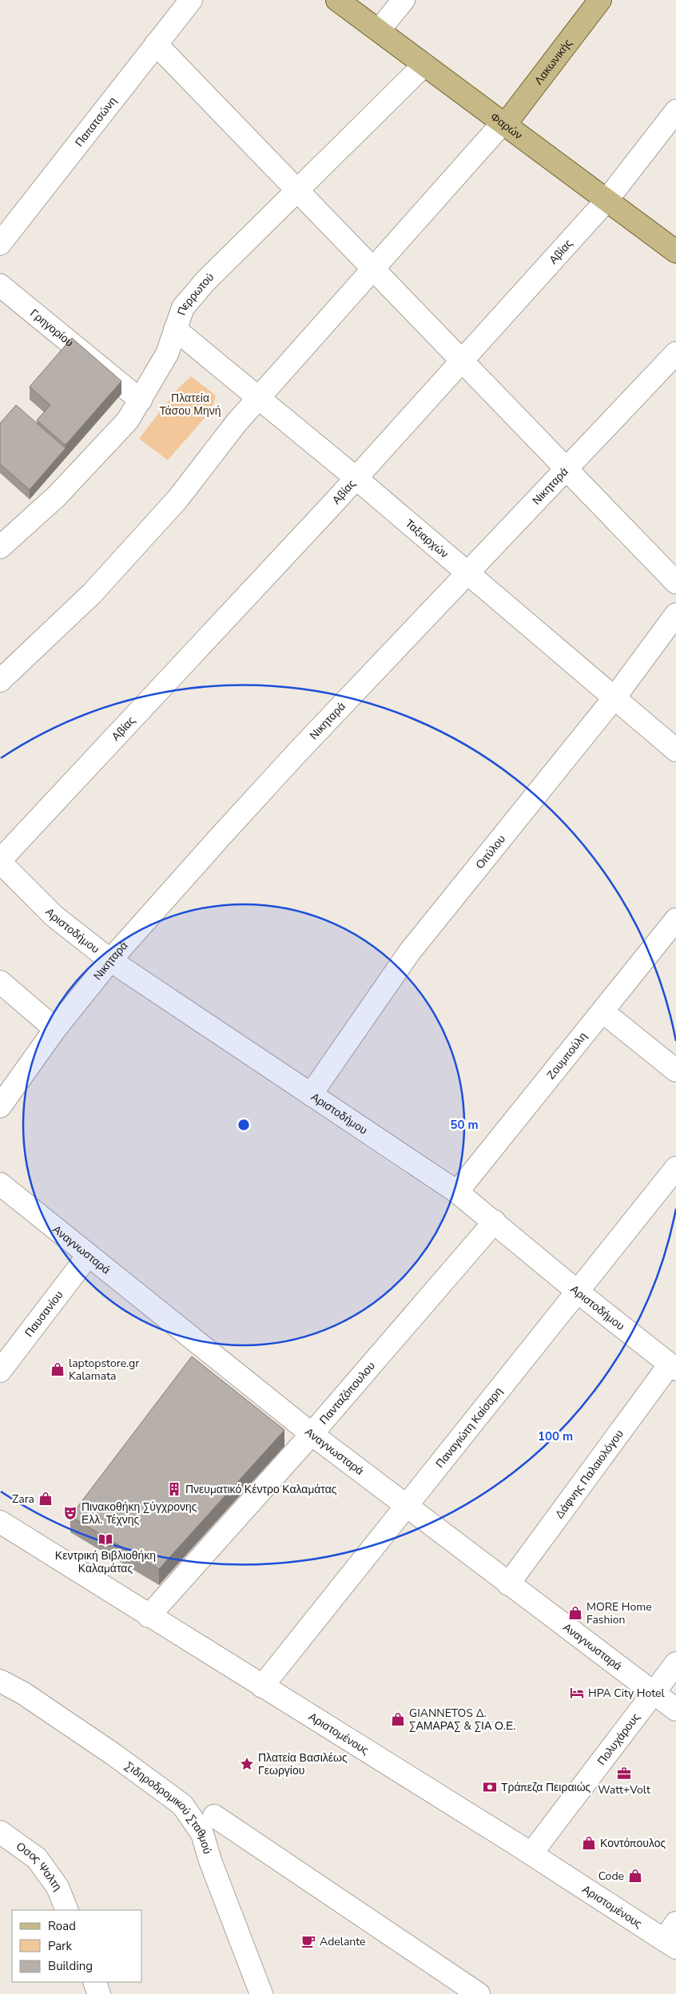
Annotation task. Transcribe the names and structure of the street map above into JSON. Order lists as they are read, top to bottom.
{
  "streets": {
    "main road": ["Λακωνικής", "Φαρών"],
    "street": [
      "Παπατσώνη",
      "Αβίας",
      "Περρωτού",
      "Γρηγορίου",
      "Νικηταρά",
      "Ταξιαρχών",
      "Οιτύλου",
      "Αριστοδήμου",
      "Ζουμπούλη",
      "Αναγνωσταρά",
      "Παυσανίου",
      "Πανταζόπουλου",
      "Παναγιώτη Καίσαρη",
      "Δάφνης Παλαιολόγου",
      "Αριστομένους",
      "Πολυχάρους",
      "Σιδηροδρομικού Σταθμού",
      "Οσος Ψαλτη"
    ]
  },
  "crossings": [
    ["Λακωνικής", "Φαρών"],
    ["Φαρών", "Αβίας"],
    ["Φαρών", "Περρωτού"],
    ["Αβίας", "Ταξιαρχών"],
    ["Αβίας", "Αριστοδήμου"],
    ["Περρωτού", "Γρηγορίου"],
    ["Περρωτού", "Ταξιαρχών"],
    ["Νικηταρά", "Ταξιαρχών"],
    ["Νικηταρά", "Αριστοδήμου"],
    ["Ταξιαρχών", "Οιτύλου"],
    ["Οιτύλου", "Αριστοδήμου"],
    ["Αριστοδήμου", "Ζουμπούλη"],
    ["Αριστοδήμου", "Πανταζόπουλου"],
    ["Αριστοδήμου", "Παναγιώτη Καίσαρη"],
    ["Αριστοδήμου", "Δάφνης Παλαιολόγου"],
    ["Αναγνωσταρά", "Παυσανίου"],
    ["Αναγνωσταρά", "Πανταζόπουλου"],
    ["Αναγνωσταρά", "Παναγιώτη Καίσαρη"],
    ["Αναγνωσταρά", "Δάφνης Παλαιολόγου"],
    ["Αναγνωσταρά", "Πολυχάρους"],
    ["Πανταζόπουλου", "Αριστομένους"],
    ["Παναγιώτη Καίσαρη", "Αριστομένους"],
    ["Αριστομένους", "Πολυχάρους"]
  ],
  "parks": ["Πλατεία Τάσου Μηνή"],
  "places": {
    "shop": [
      "laptopstore.gr Kalamata",
      "Zara",
      "MORE Home Fashion",
      "GIANNETOS Δ. ΣΑΜΑΡΑΣ & ΣΙΑ Ο.Ε.",
      "Κοντόπουλος",
      "Code"
    ],
    "building": ["Πνευματικό Κέντρο Καλαμάτας"],
    "theatre": ["Πινακοθήκη Σύγχρονης Ελλ. Τέχνης"],
    "library": ["Κεντρική Βιβλιοθήκη Καλαμάτας"],
    "hotel": ["HPA City Hotel"],
    "place": ["Πλατεία Βασιλέως Γεωργίου"],
    "office": ["Watt+Volt"],
    "bank": ["Τράπεζα Πειραιώς"],
    "cafe": ["Adelante"]
  },
  "legend": ["Road", "Park", "Building"],
  "rings": ["50 m", "100 m"]
}
